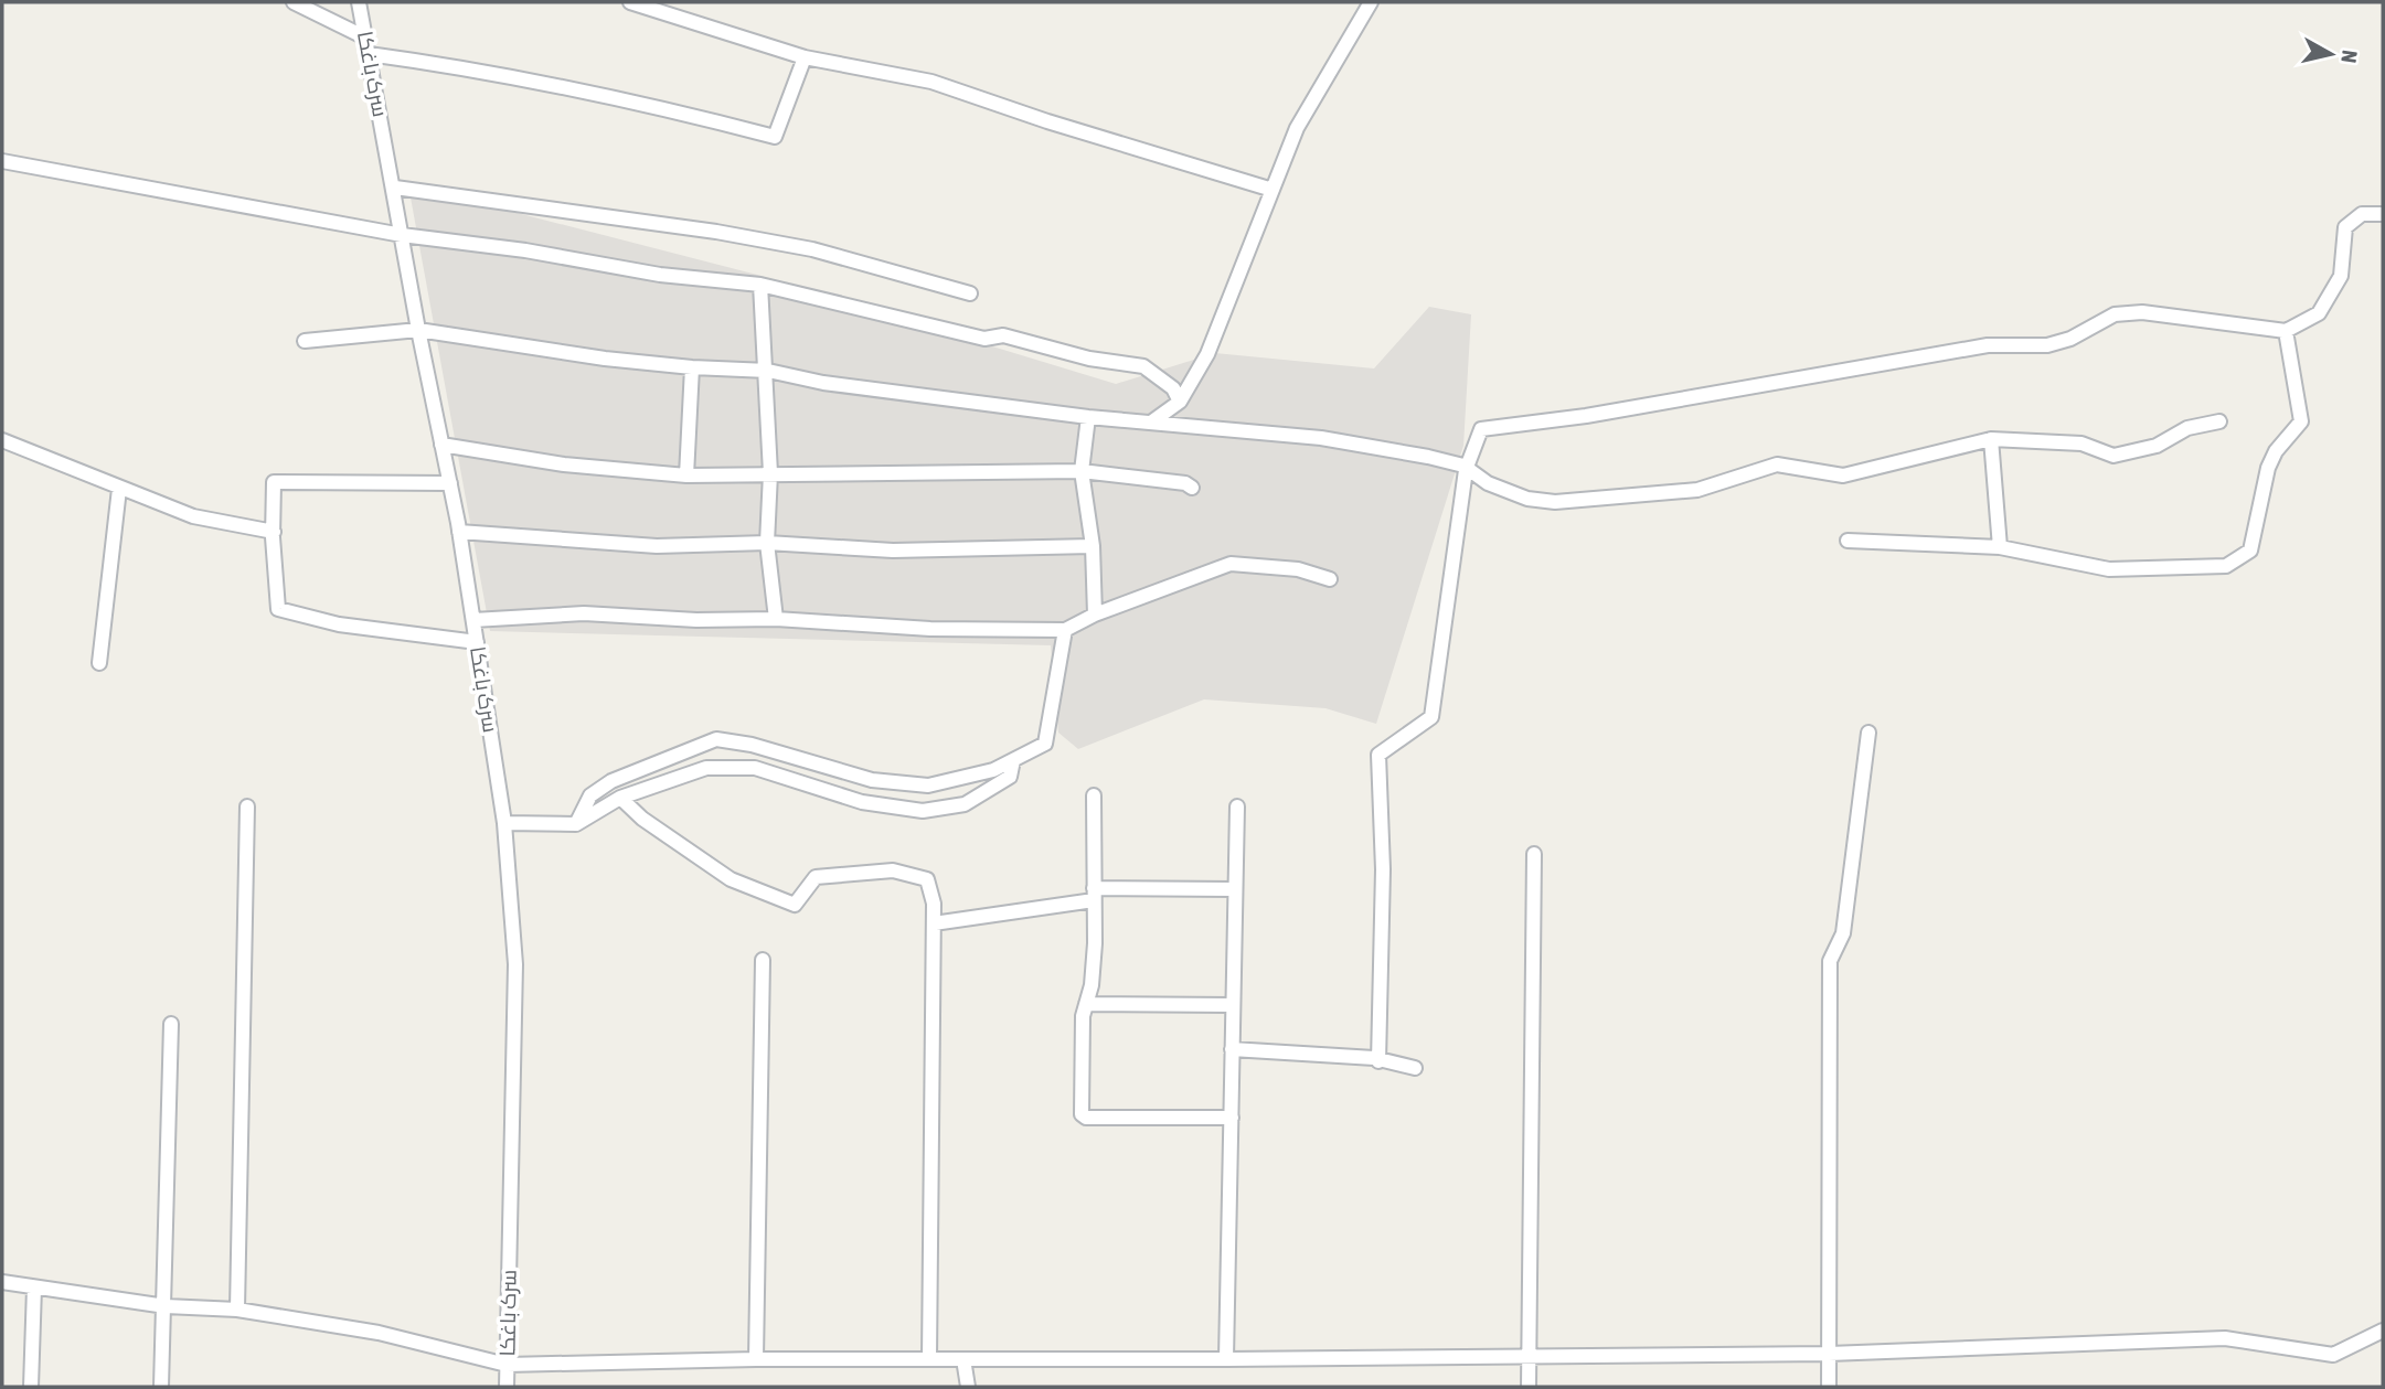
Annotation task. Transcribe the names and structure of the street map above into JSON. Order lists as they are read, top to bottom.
{
  "streets": {
    "street": ["سرک باغکا"]
  },
  "north": "right"
}
